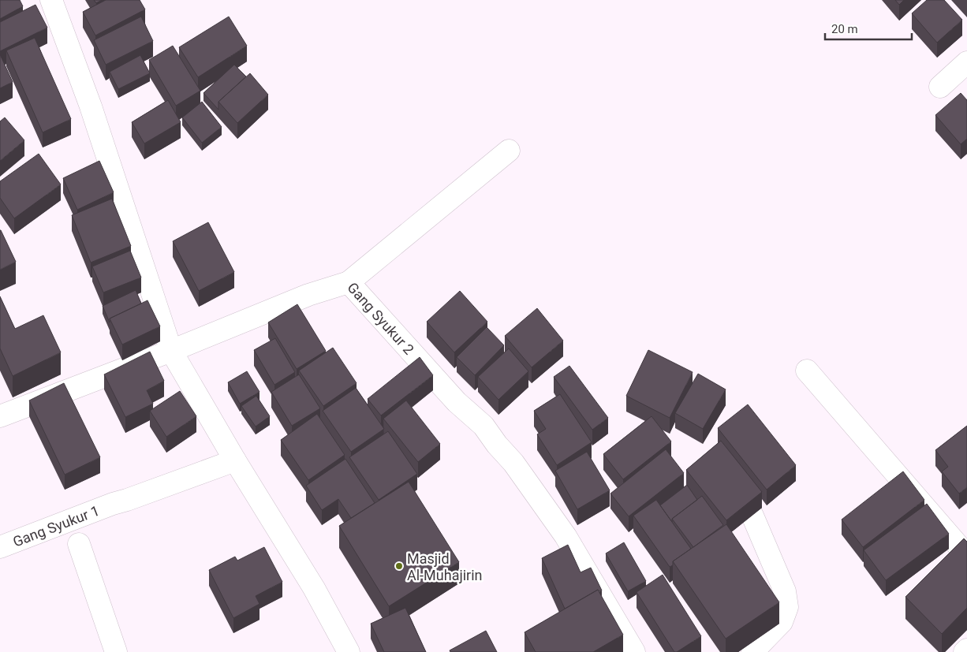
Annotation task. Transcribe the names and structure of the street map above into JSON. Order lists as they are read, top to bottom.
{
  "streets": {
    "street": ["Gang Syukur 2", "Gang Syukur 1"]
  },
  "places": ["Masjid Al-Muhajirin"],
  "scale_bar": "20 m"
}
